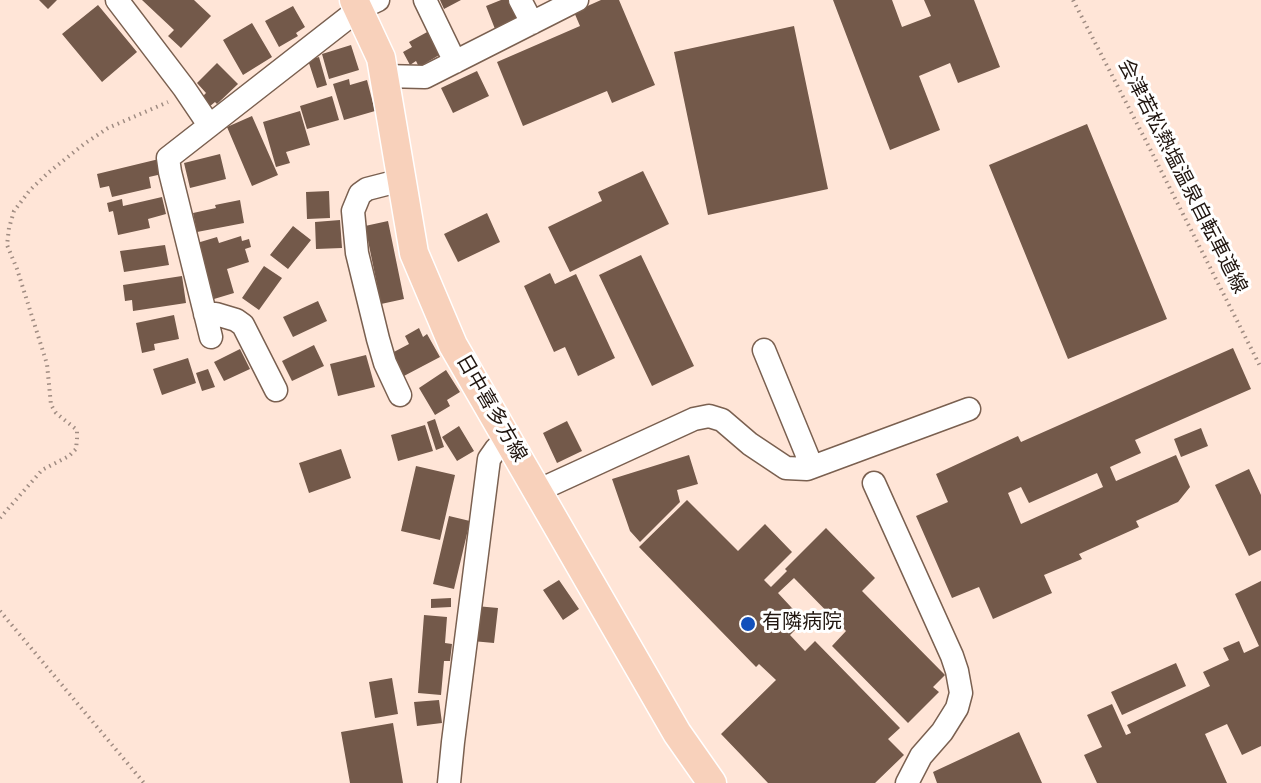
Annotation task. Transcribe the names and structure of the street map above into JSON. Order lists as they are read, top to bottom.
{
  "streets": {
    "main road": ["日中喜多方線"],
    "path": ["会津若松熱塩温泉自転車道線"]
  },
  "places": ["有隣病院"]
}
